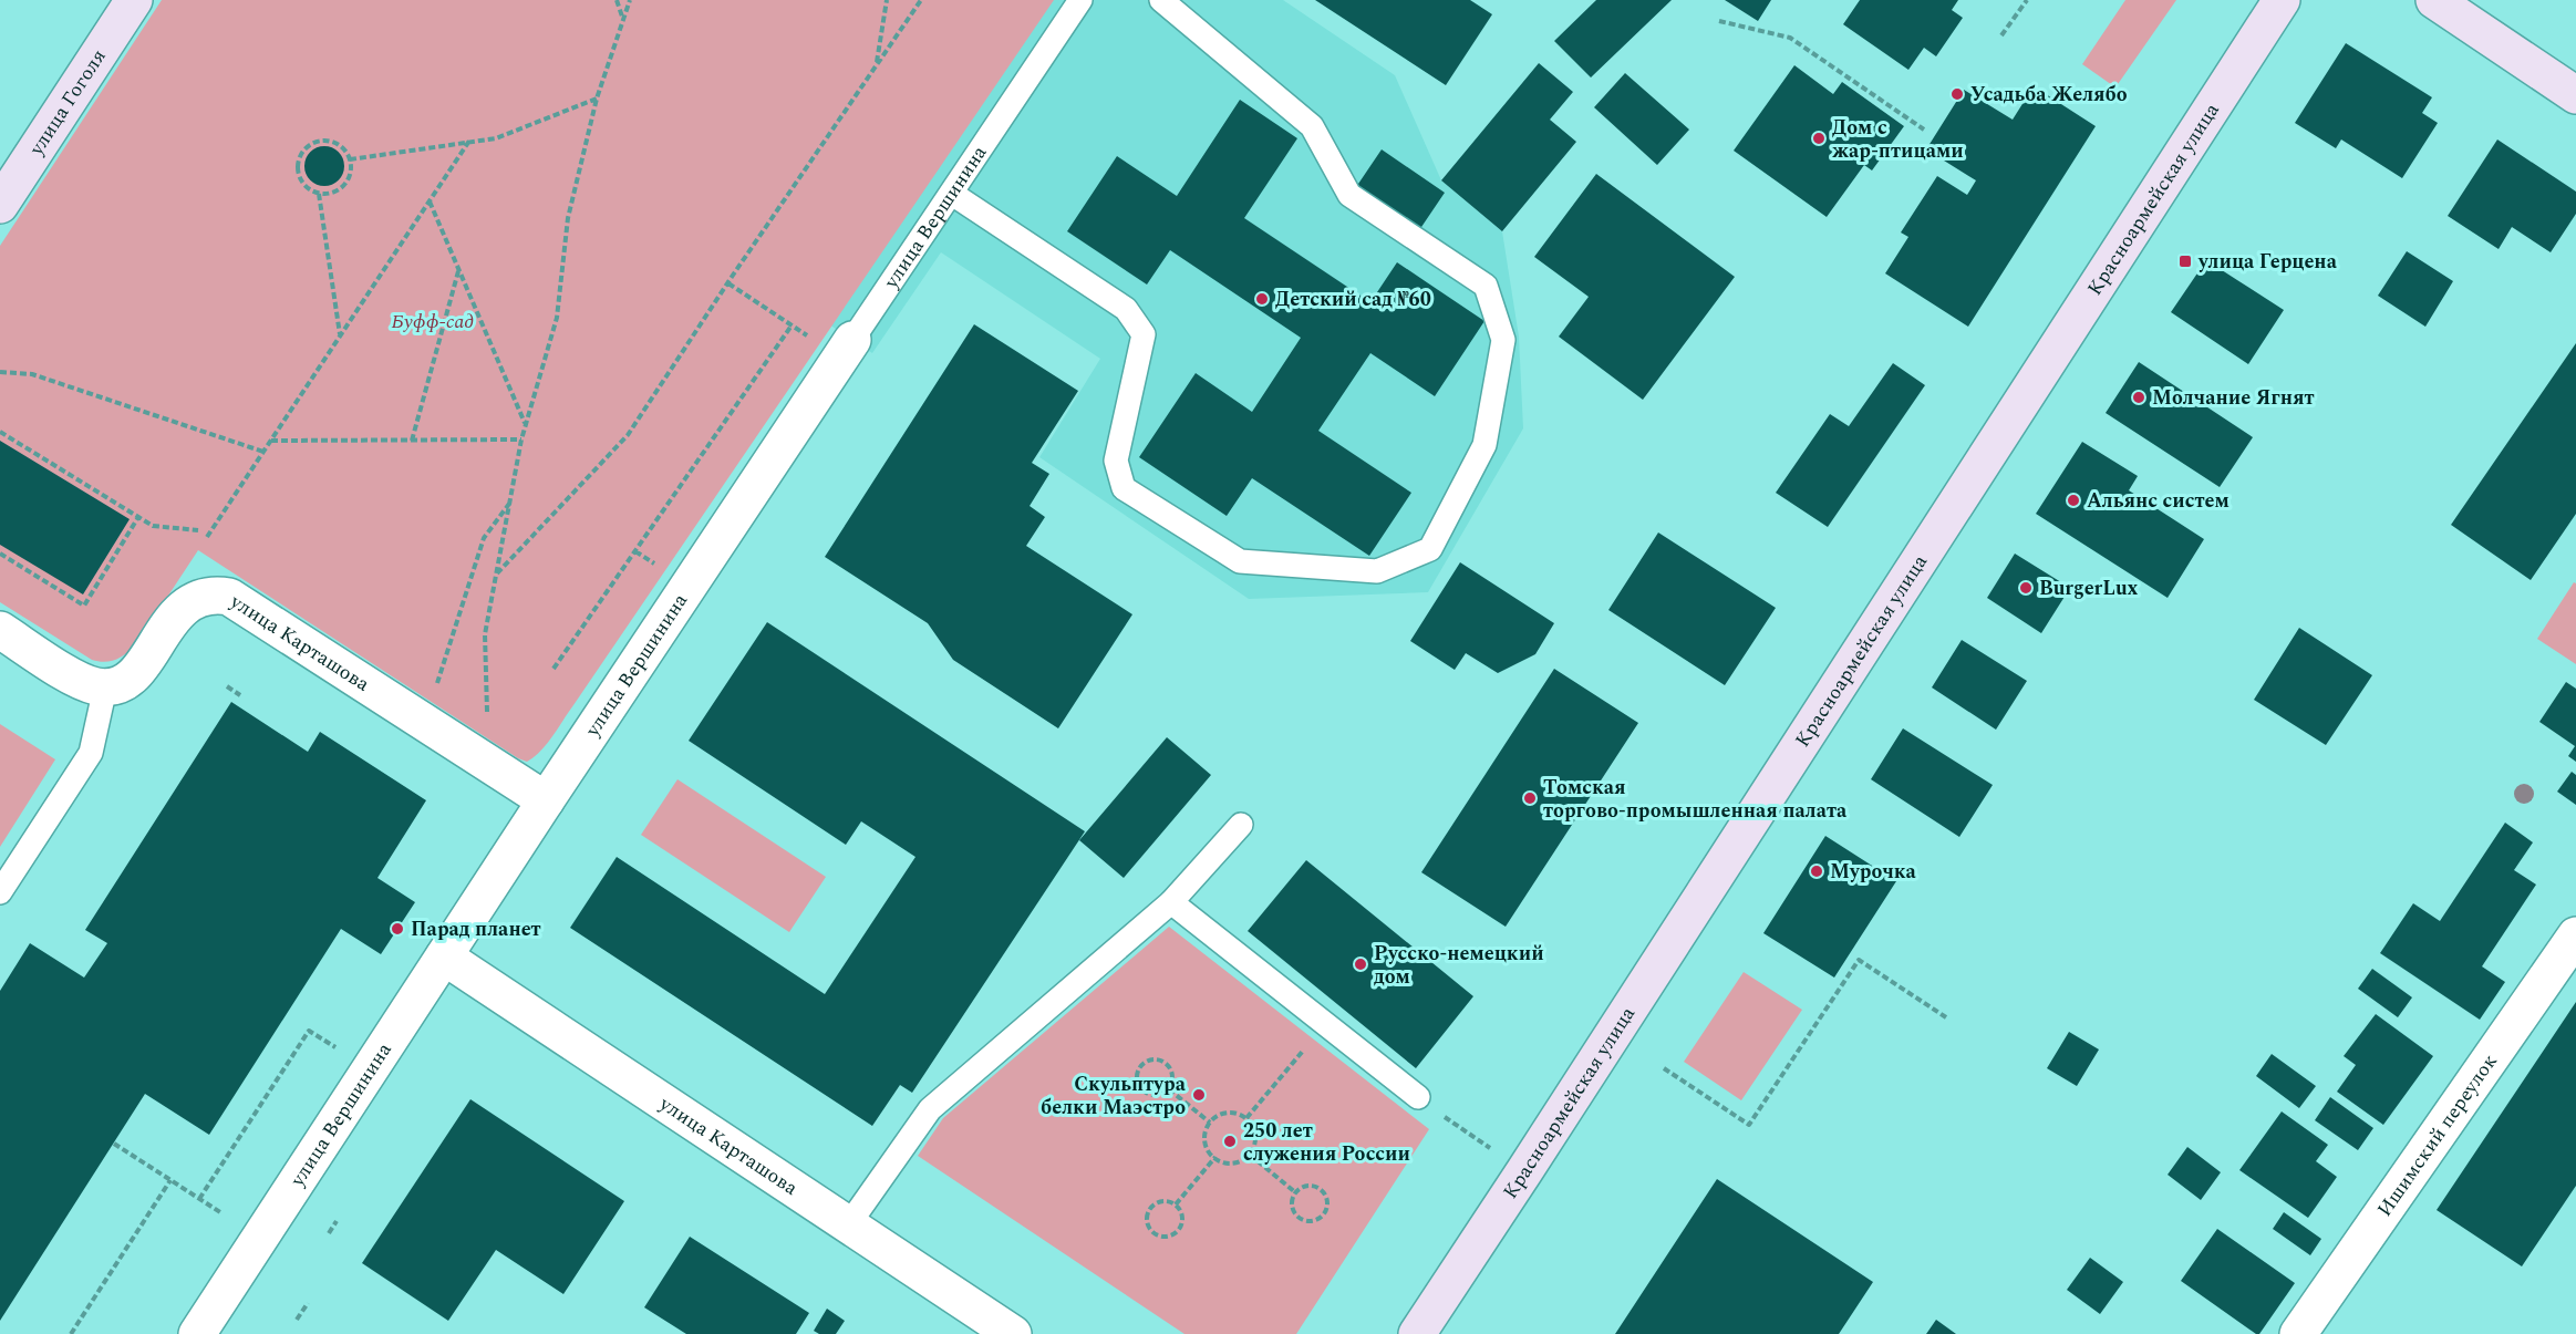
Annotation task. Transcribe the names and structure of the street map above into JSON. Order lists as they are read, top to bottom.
{
  "streets": {
    "main road": ["улица Гоголя", "Красноармейская улица"],
    "street": ["улица Вершинина", "улица Карташова", "Ишимский переулок"]
  },
  "crossings": [
    ["улица Вершинина", "улица Карташова"]
  ],
  "parks": ["Буфф-сад"],
  "places": {
    "other": [
      "Усадьба Желябо",
      "Дом с жар-птицами",
      "Детский сад №60",
      "Молчание Ягнят",
      "Альянс систем",
      "BurgerLux",
      "Томская торгово-промышленная палата",
      "Мурочка",
      "Парад планет",
      "Русско-немецкий дом",
      "Скульптура белки Маэстро",
      "250 лет служения России"
    ],
    "transit": ["улица Герцена"]
  }
}
